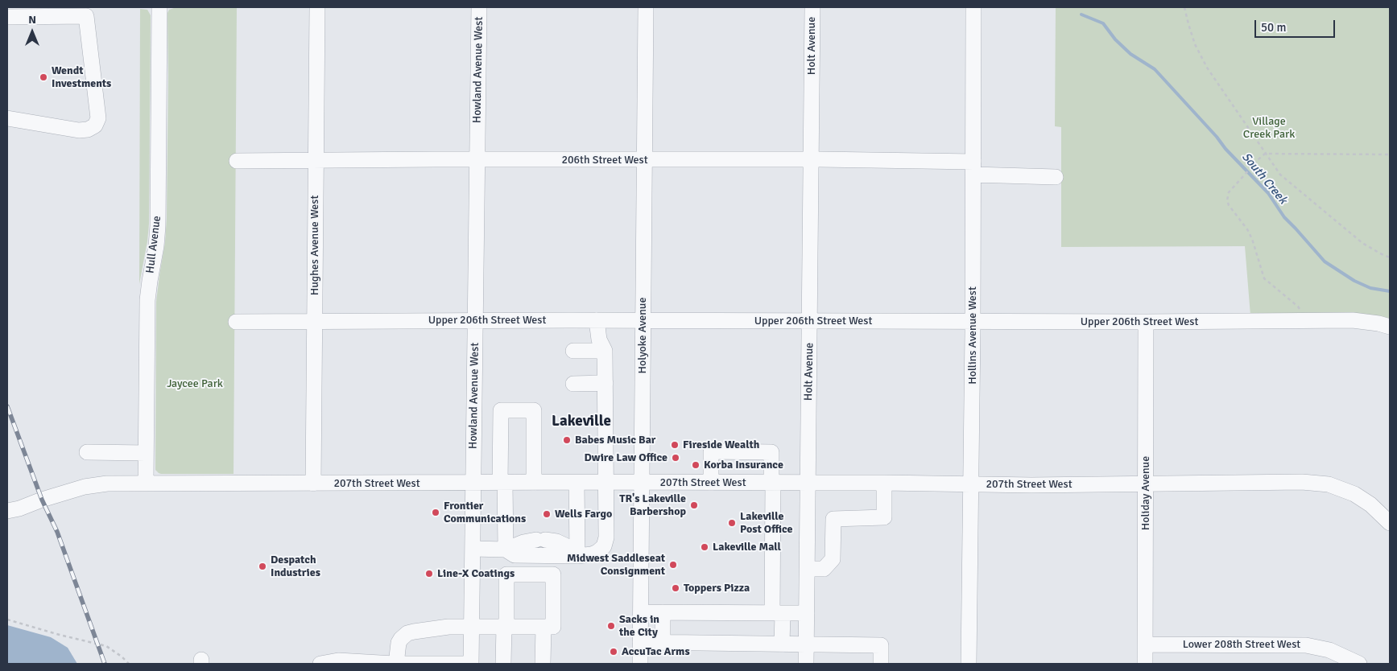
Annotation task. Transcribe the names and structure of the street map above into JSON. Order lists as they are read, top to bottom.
{
  "streets": {
    "street": [
      "Holt Avenue",
      "Howland Avenue West",
      "206th Street West",
      "Hull Avenue",
      "Hughes Avenue West",
      "Upper 206th Street West",
      "Holyoke Avenue",
      "Hollins Avenue West",
      "207th Street West",
      "Holiday Avenue",
      "Lower 208th Street West"
    ]
  },
  "crossings": [
    ["Holt Avenue", "206th Street West"],
    ["Holt Avenue", "Upper 206th Street West"],
    ["Holt Avenue", "207th Street West"],
    ["Howland Avenue West", "206th Street West"],
    ["Howland Avenue West", "Upper 206th Street West"],
    ["Howland Avenue West", "207th Street West"],
    ["206th Street West", "Hughes Avenue West"],
    ["206th Street West", "Holyoke Avenue"],
    ["206th Street West", "Hollins Avenue West"],
    ["Hull Avenue", "207th Street West"],
    ["Hughes Avenue West", "Upper 206th Street West"],
    ["Hughes Avenue West", "207th Street West"],
    ["Upper 206th Street West", "Holyoke Avenue"],
    ["Upper 206th Street West", "Hollins Avenue West"],
    ["Upper 206th Street West", "Holiday Avenue"],
    ["Holyoke Avenue", "207th Street West"],
    ["Hollins Avenue West", "207th Street West"],
    ["207th Street West", "Holiday Avenue"],
    ["Holiday Avenue", "Lower 208th Street West"]
  ],
  "districts": ["Lakeville"],
  "water": ["South Creek"],
  "parks": ["Village Creek Park", "Jaycee Park"],
  "places": [
    "Wendt Investments",
    "Babes Music Bar",
    "Fireside Wealth",
    "Dwire Law Office",
    "Korba Insurance",
    "TR's Lakeville Barbershop",
    "Frontier Communications",
    "Wells Fargo",
    "Lakeville Post Office",
    "Lakeville Mall",
    "Midwest Saddleseat Consignment",
    "Despatch Industries",
    "Line-X Coatings",
    "Toppers Pizza",
    "Sacks in the City",
    "AccuTac Arms"
  ],
  "scale_bar": "50 m",
  "north": "top"
}
